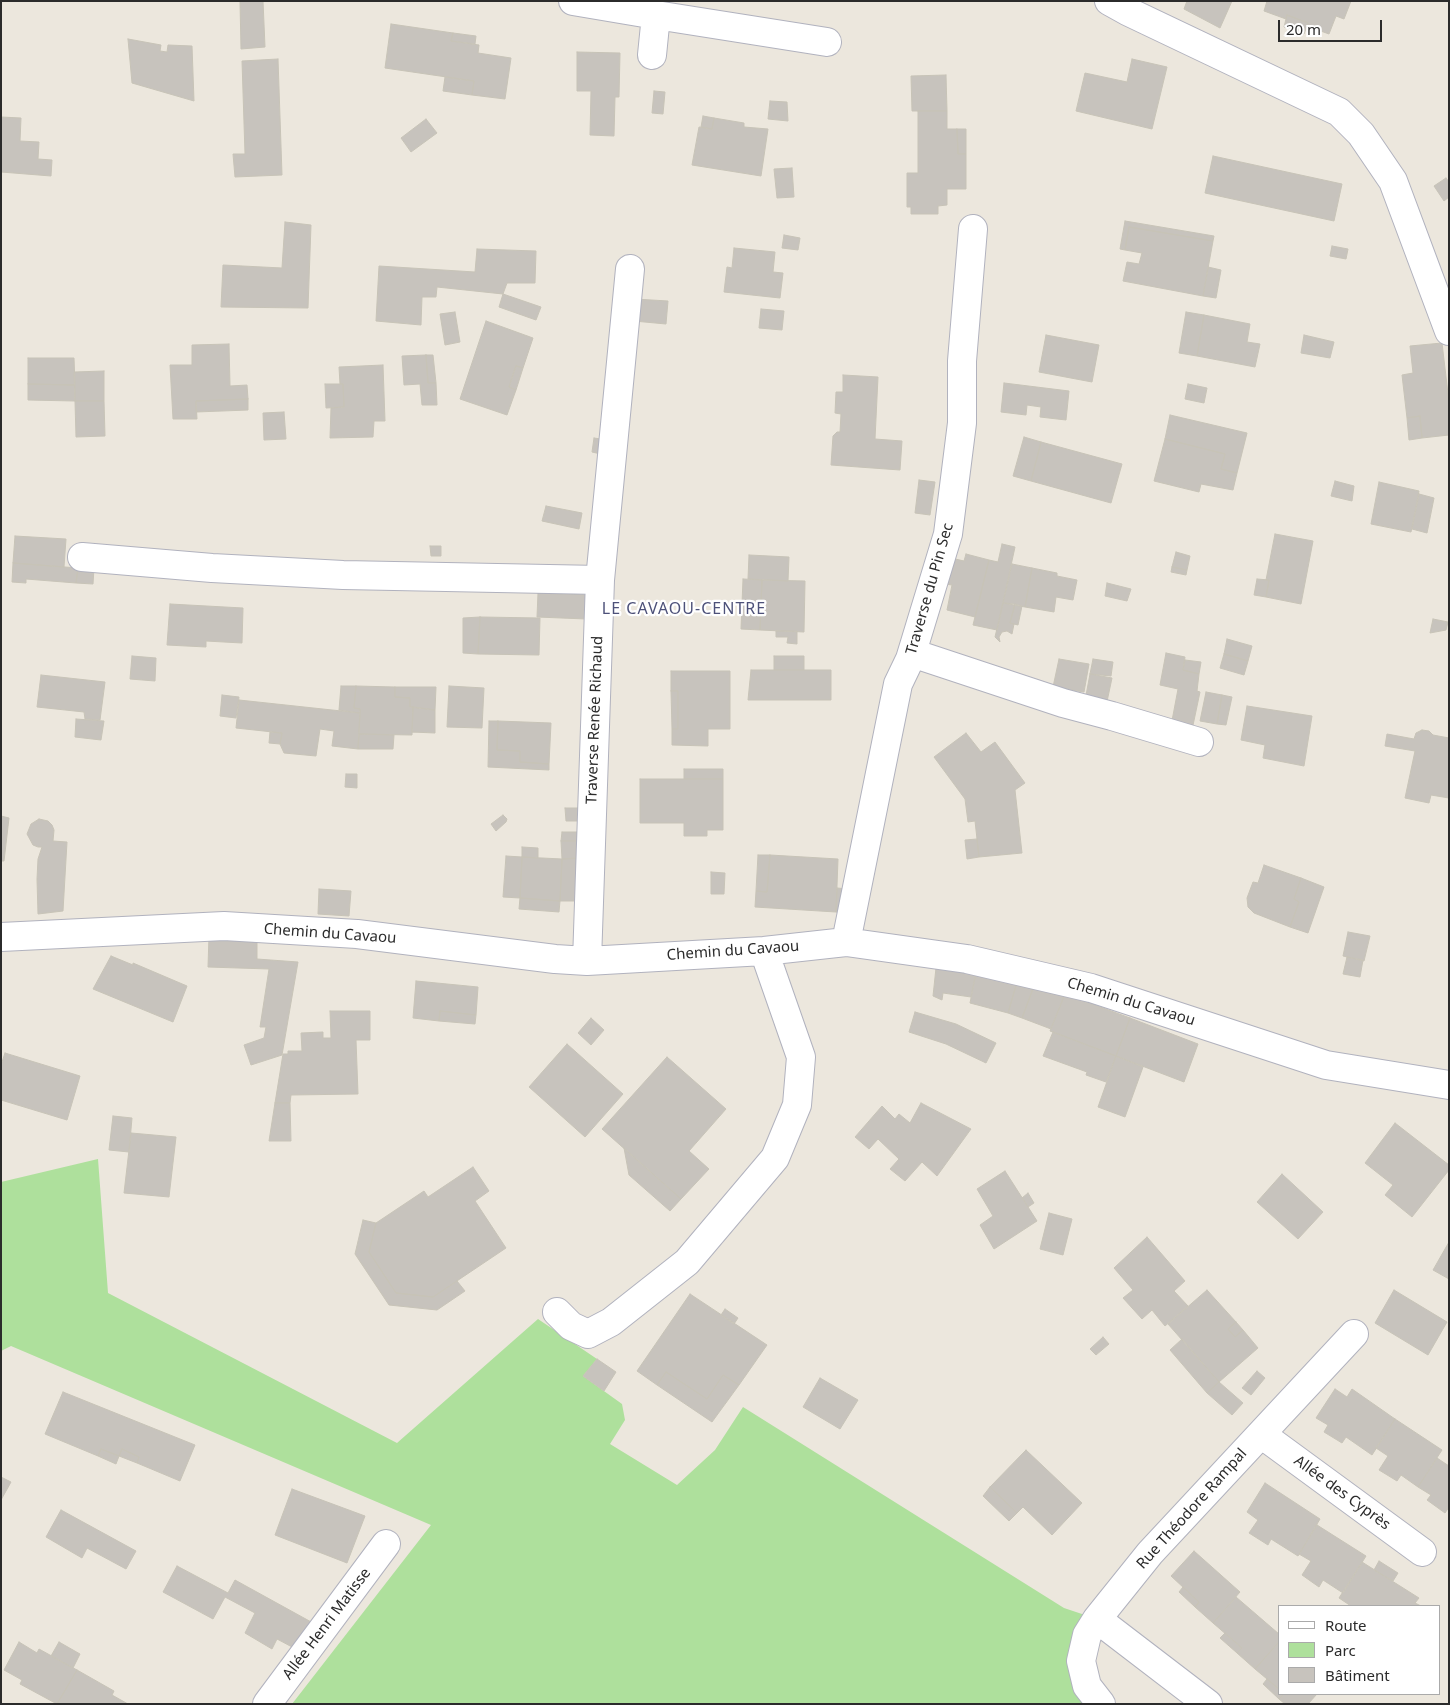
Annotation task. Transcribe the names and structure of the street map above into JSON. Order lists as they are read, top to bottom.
{
  "streets": {
    "street": [
      "Traverse du Pin Sec",
      "Traverse Renée Richaud",
      "Chemin du Cavaou",
      "Allée des Cyprès",
      "Rue Théodore Rampal",
      "Allée Henri Matisse"
    ]
  },
  "crossings": [
    ["Traverse du Pin Sec", "Chemin du Cavaou"],
    ["Traverse Renée Richaud", "Chemin du Cavaou"],
    ["Allée des Cyprès", "Rue Théodore Rampal"]
  ],
  "districts": ["LE CAVAOU-CENTRE"],
  "legend": ["Route", "Parc", "Bâtiment"],
  "scale_bar": "20 m"
}
